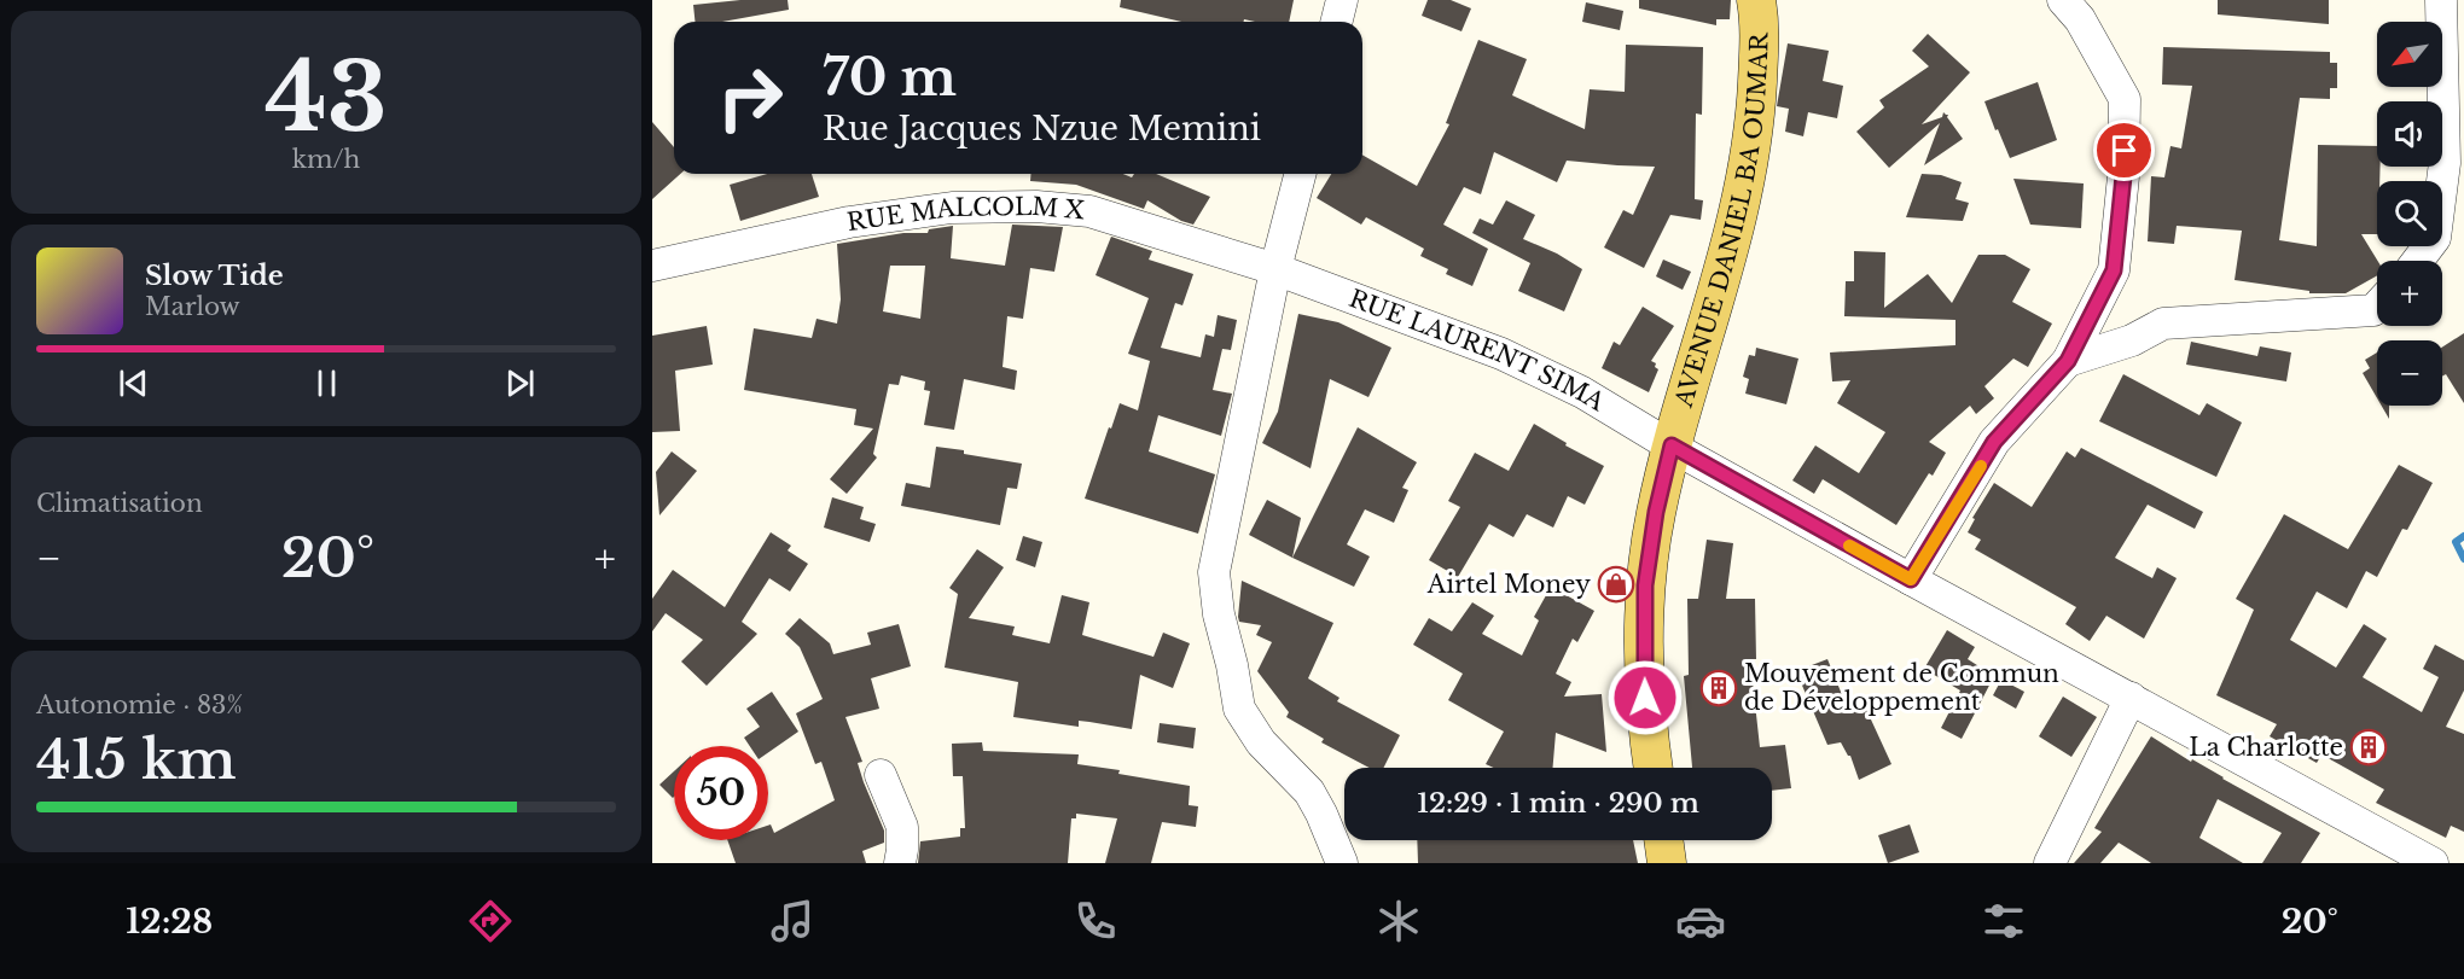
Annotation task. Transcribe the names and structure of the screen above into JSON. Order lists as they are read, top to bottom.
{
  "streets": {
    "main road": ["AVENUE DANIEL BA OUMAR"],
    "street": ["RUE MALCOLM X", "RUE LAURENT SIMA"]
  },
  "crossings": [
    ["RUE MALCOLM X", "RUE LAURENT SIMA"],
    ["AVENUE DANIEL BA OUMAR", "RUE LAURENT SIMA"]
  ],
  "places": {
    "shop": ["Airtel Money"],
    "building": ["Mouvement de Commun de Développement", "La Charlotte"]
  },
  "north": "bottom left",
  "page": {
    "tile": [
      ["43", "km/h"],
      "Climatisation",
      ["Autonomie · 83%", "415 km"]
    ],
    "map_buttons": ["+", "−"],
    "turn": ["70 m", "Rue Jacques Nzue Memini"],
    "song": ["Slow Tide", "Marlow"],
    "heat": ["−", "20°", "+"],
    "limit": "50",
    "trip": "12:29 · 1 min · 290 m",
    "tabs": ["12:28", "20°"]
  }
}
